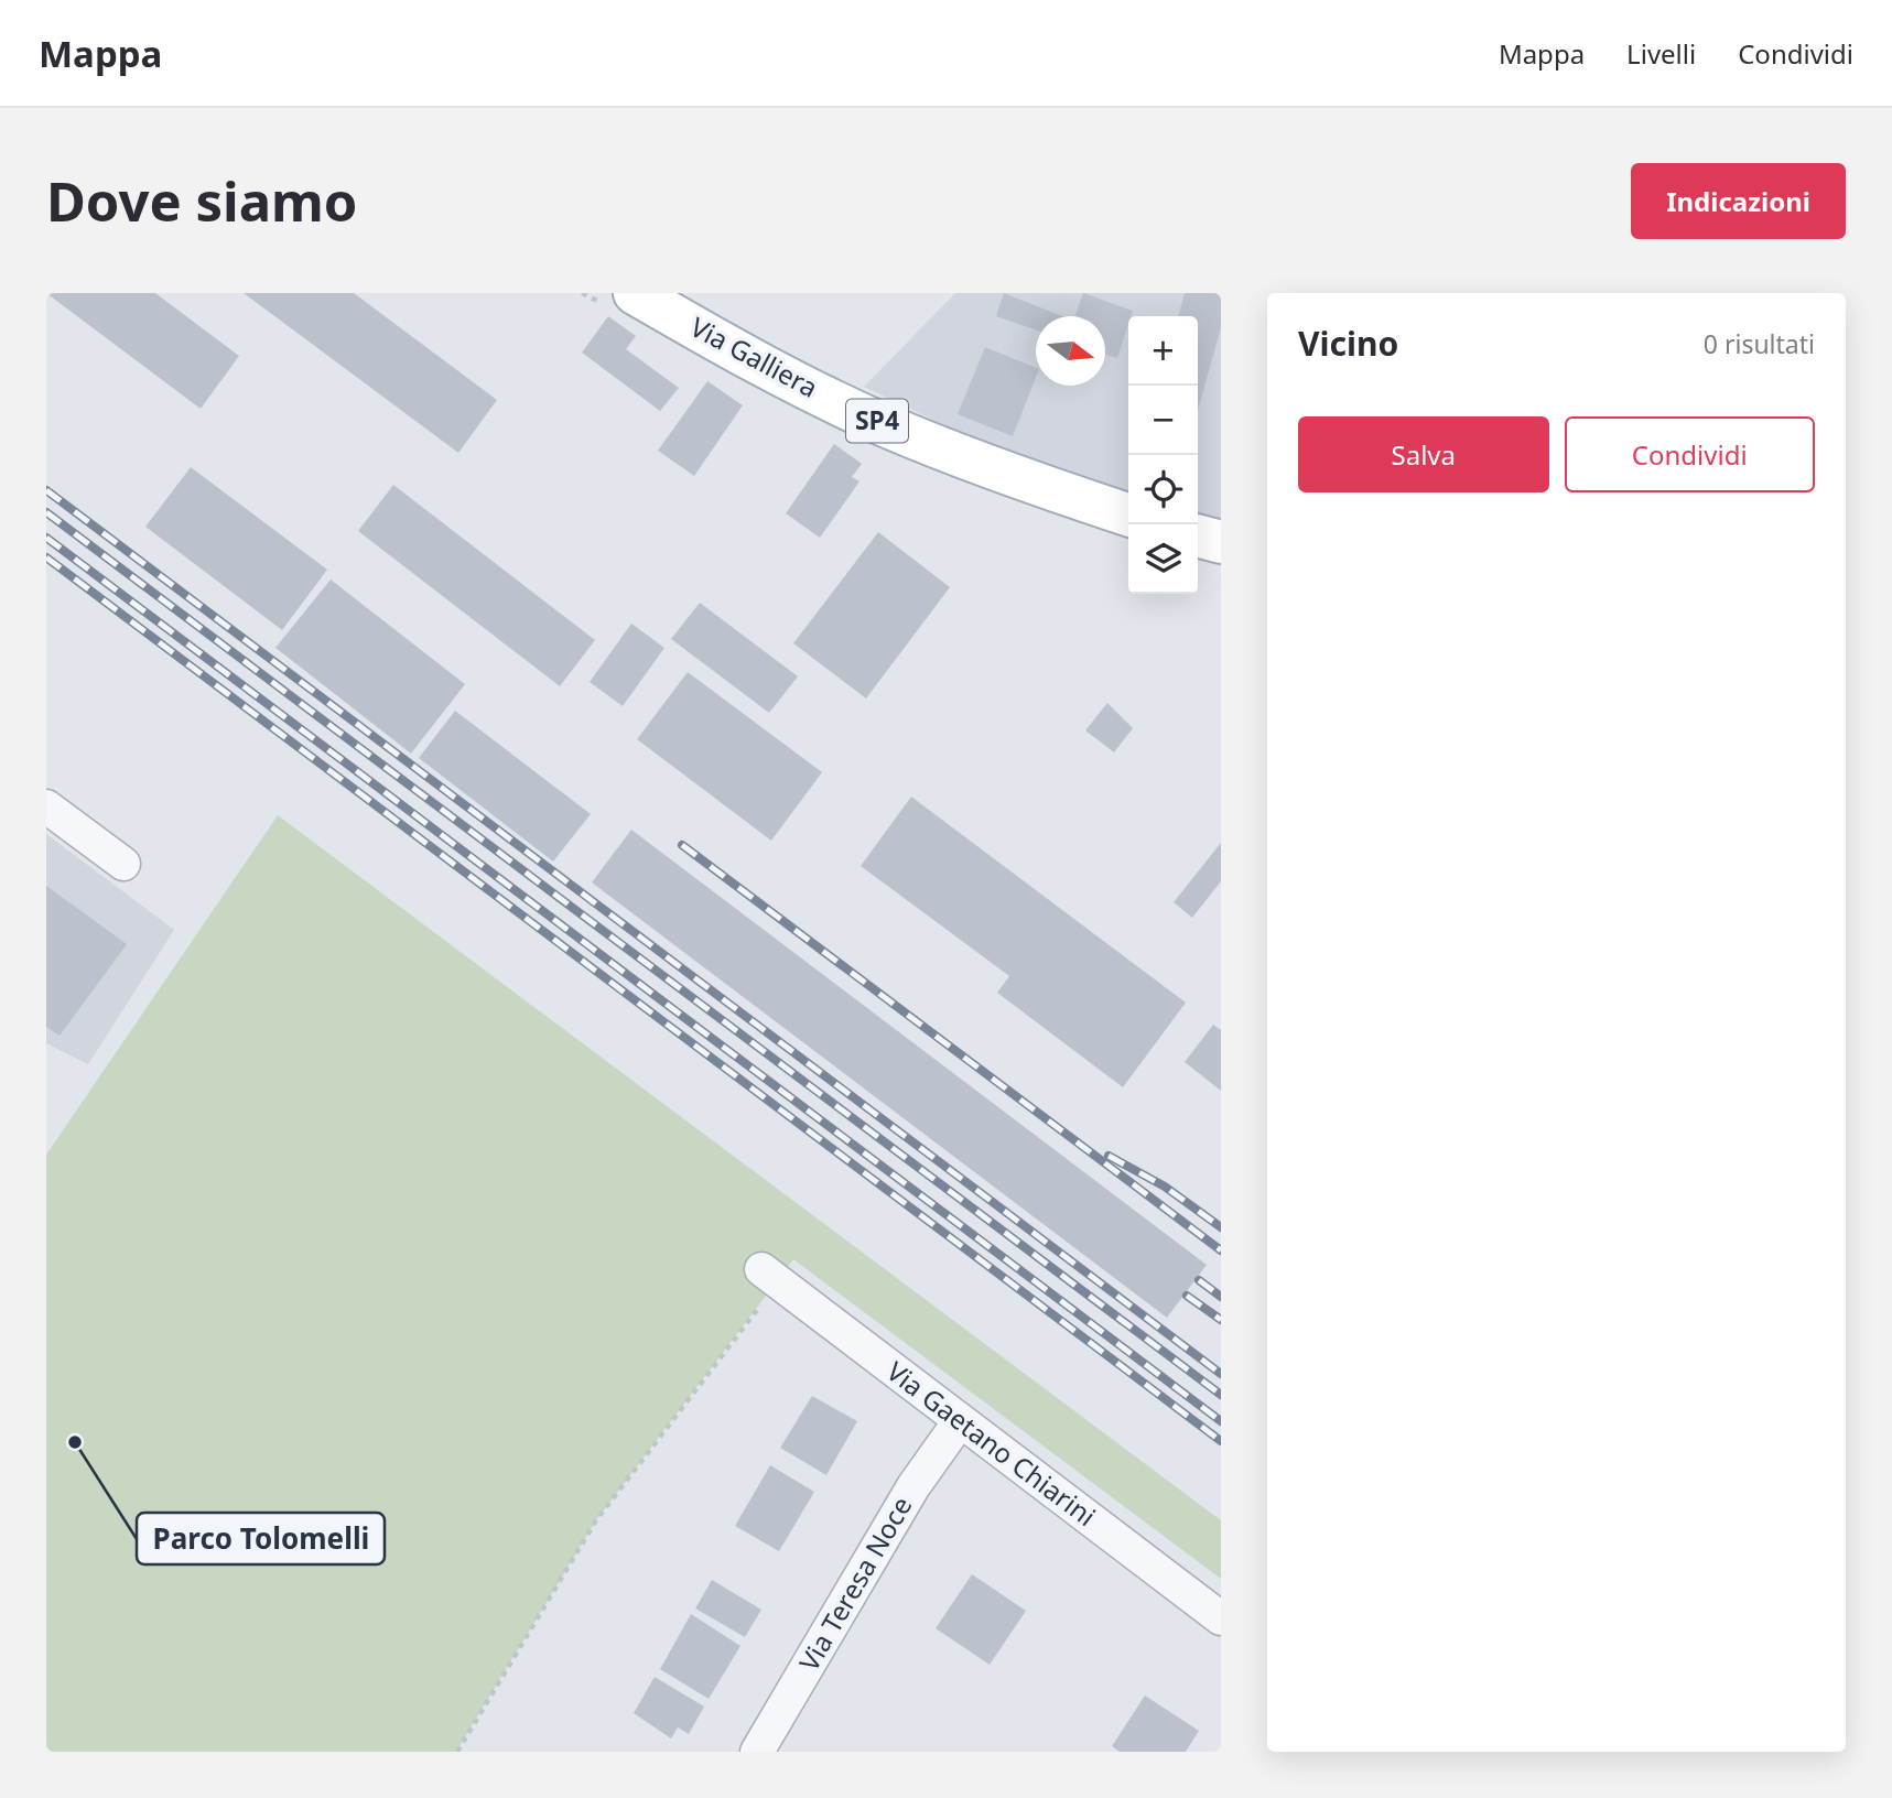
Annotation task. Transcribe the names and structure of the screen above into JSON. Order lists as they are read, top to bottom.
{
  "streets": {
    "main road": ["Via Galliera", "SP4"],
    "street": ["Via Gaetano Chiarini", "Via Teresa Noce"]
  },
  "crossings": [
    ["Via Gaetano Chiarini", "Via Teresa Noce"]
  ],
  "places": ["Parco Tolomelli"],
  "north": "right",
  "page": {
    "header": "Mappa",
    "nav": ["Mappa", "Livelli", "Condividi"],
    "buttons": [
      "Indicazioni",
      ["Salva", "Condividi"]
    ],
    "title": "Dove siamo",
    "heading": ["Vicino", "0 risultati"],
    "map_buttons": ["+", "−"]
  }
}
